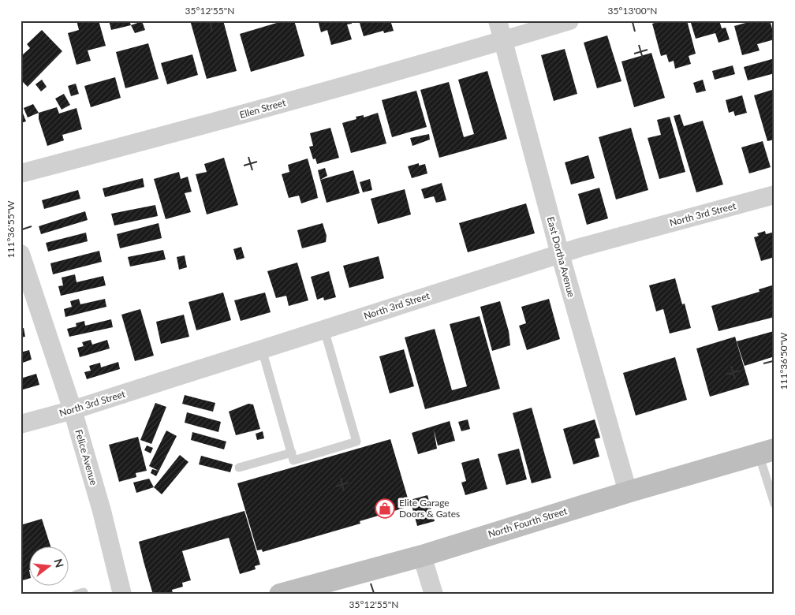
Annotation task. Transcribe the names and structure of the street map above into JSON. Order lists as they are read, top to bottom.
{
  "streets": {
    "main road": ["North Fourth Street"],
    "street": [
      "Ellen Street",
      "North 3rd Street",
      "East Dortha Avenue",
      "Felice Avenue"
    ]
  },
  "crossings": [
    ["Ellen Street", "East Dortha Avenue"],
    ["North 3rd Street", "East Dortha Avenue"],
    ["North 3rd Street", "Felice Avenue"],
    ["East Dortha Avenue", "North Fourth Street"]
  ],
  "places": {
    "shop": ["Elite Garage Doors & Gates"]
  },
  "north": "right",
  "coordinates": [
    "35°12'55\"N",
    "35°13'00\"N",
    "111°36'55\"W",
    "111°36'50\"W"
  ]
}
